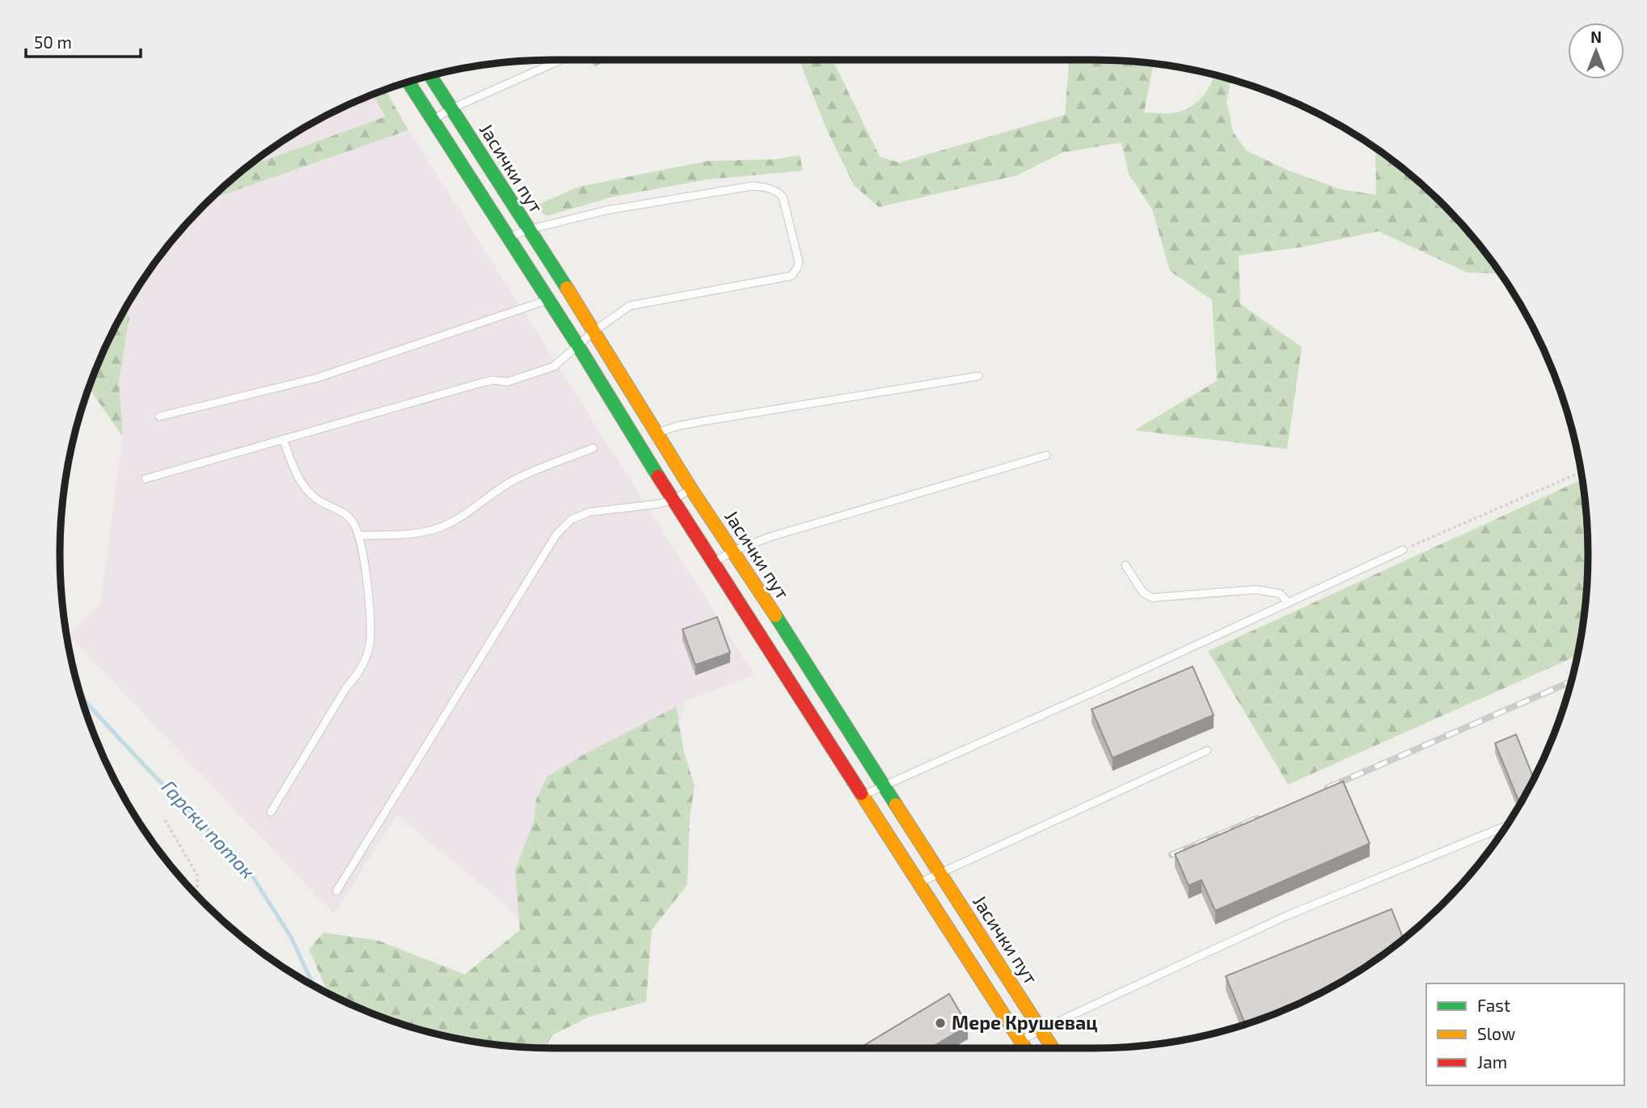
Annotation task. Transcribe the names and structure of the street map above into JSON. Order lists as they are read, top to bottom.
{
  "streets": {
    "main road": ["Јасички пут"]
  },
  "water": ["Гарски поток"],
  "places": ["Мере Крушевац"],
  "legend": ["Fast", "Slow", "Jam"],
  "scale_bar": "50 m",
  "north": "top"
}
